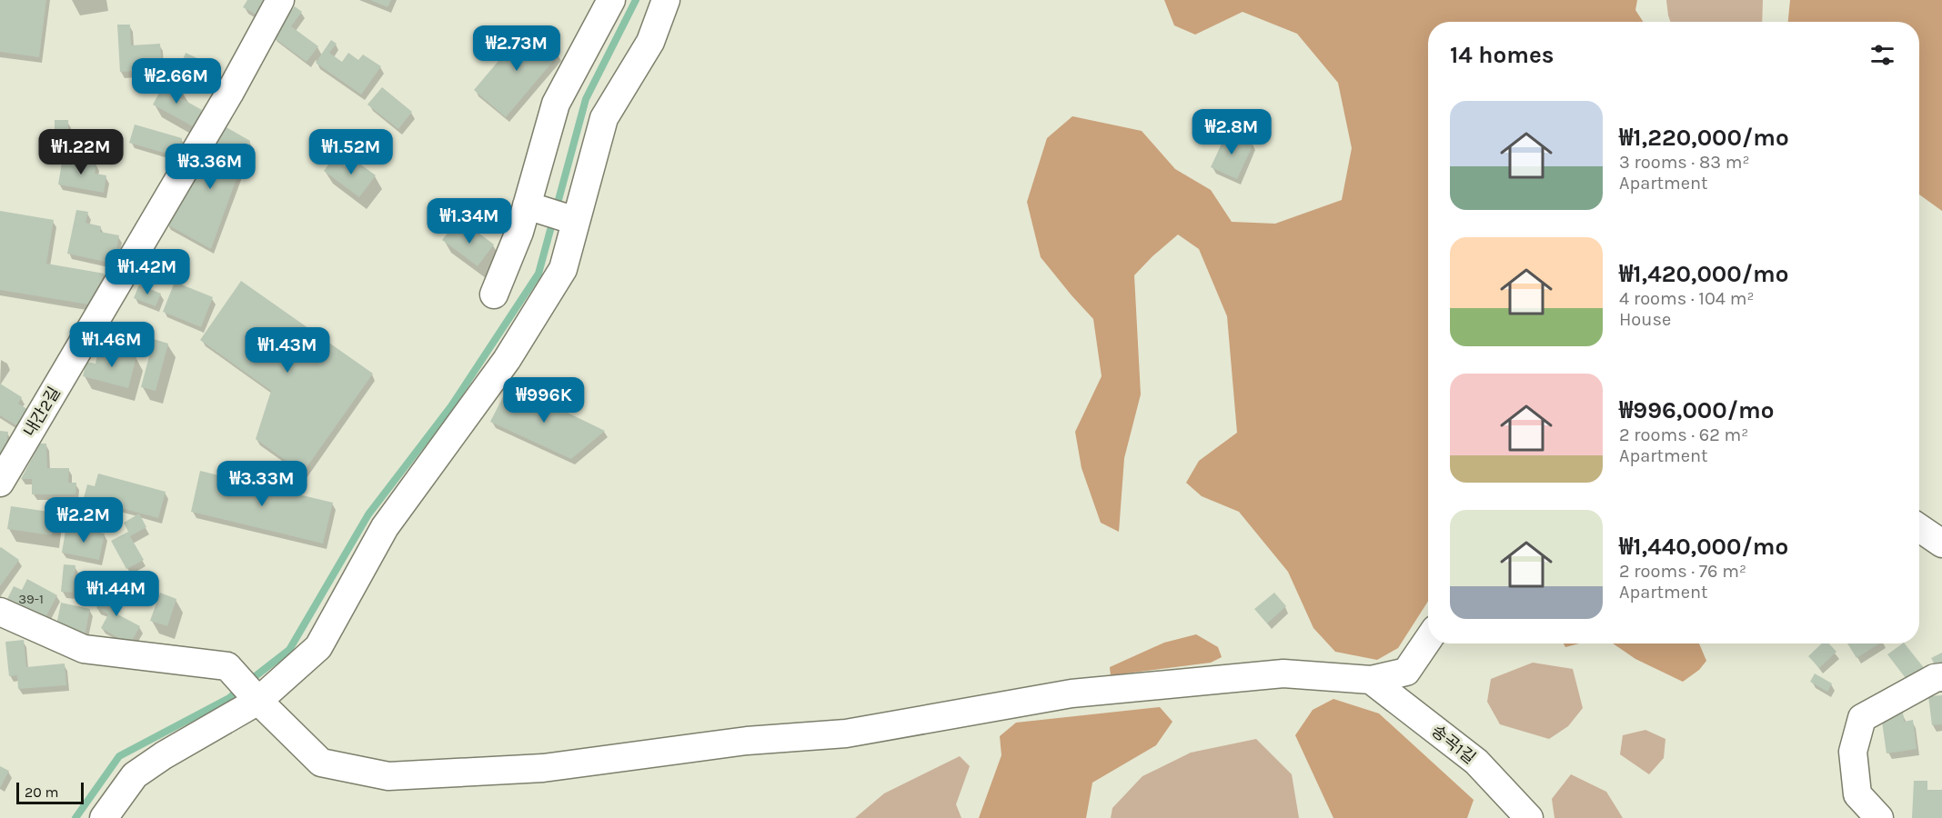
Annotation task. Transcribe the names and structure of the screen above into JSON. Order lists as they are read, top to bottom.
{
  "streets": {
    "lane": ["내간2길", "송곡1길"]
  },
  "house_numbers": ["39-1"],
  "scale_bar": "20 m",
  "page": {
    "heading": "14 homes",
    "price": [
      "₩2.73M",
      "₩2.66M",
      "₩2.8M",
      "₩1.22M",
      "₩1.52M",
      "₩3.36M",
      "₩1.34M",
      "₩1.42M",
      "₩1.46M",
      "₩1.43M",
      "₩996K",
      "₩3.33M",
      "₩2.2M",
      "₩1.44M"
    ],
    "list": [
      {
        "name": "₩1,220,000/mo",
        "note": "3 rooms · 83 m² · Apartment"
      },
      {
        "name": "₩1,420,000/mo",
        "note": "4 rooms · 104 m² · House"
      },
      {
        "name": "₩996,000/mo",
        "note": "2 rooms · 62 m² · Apartment"
      },
      {
        "name": "₩1,440,000/mo",
        "note": "2 rooms · 76 m² · Apartment"
      }
    ],
    "scale": "20 m"
  }
}
